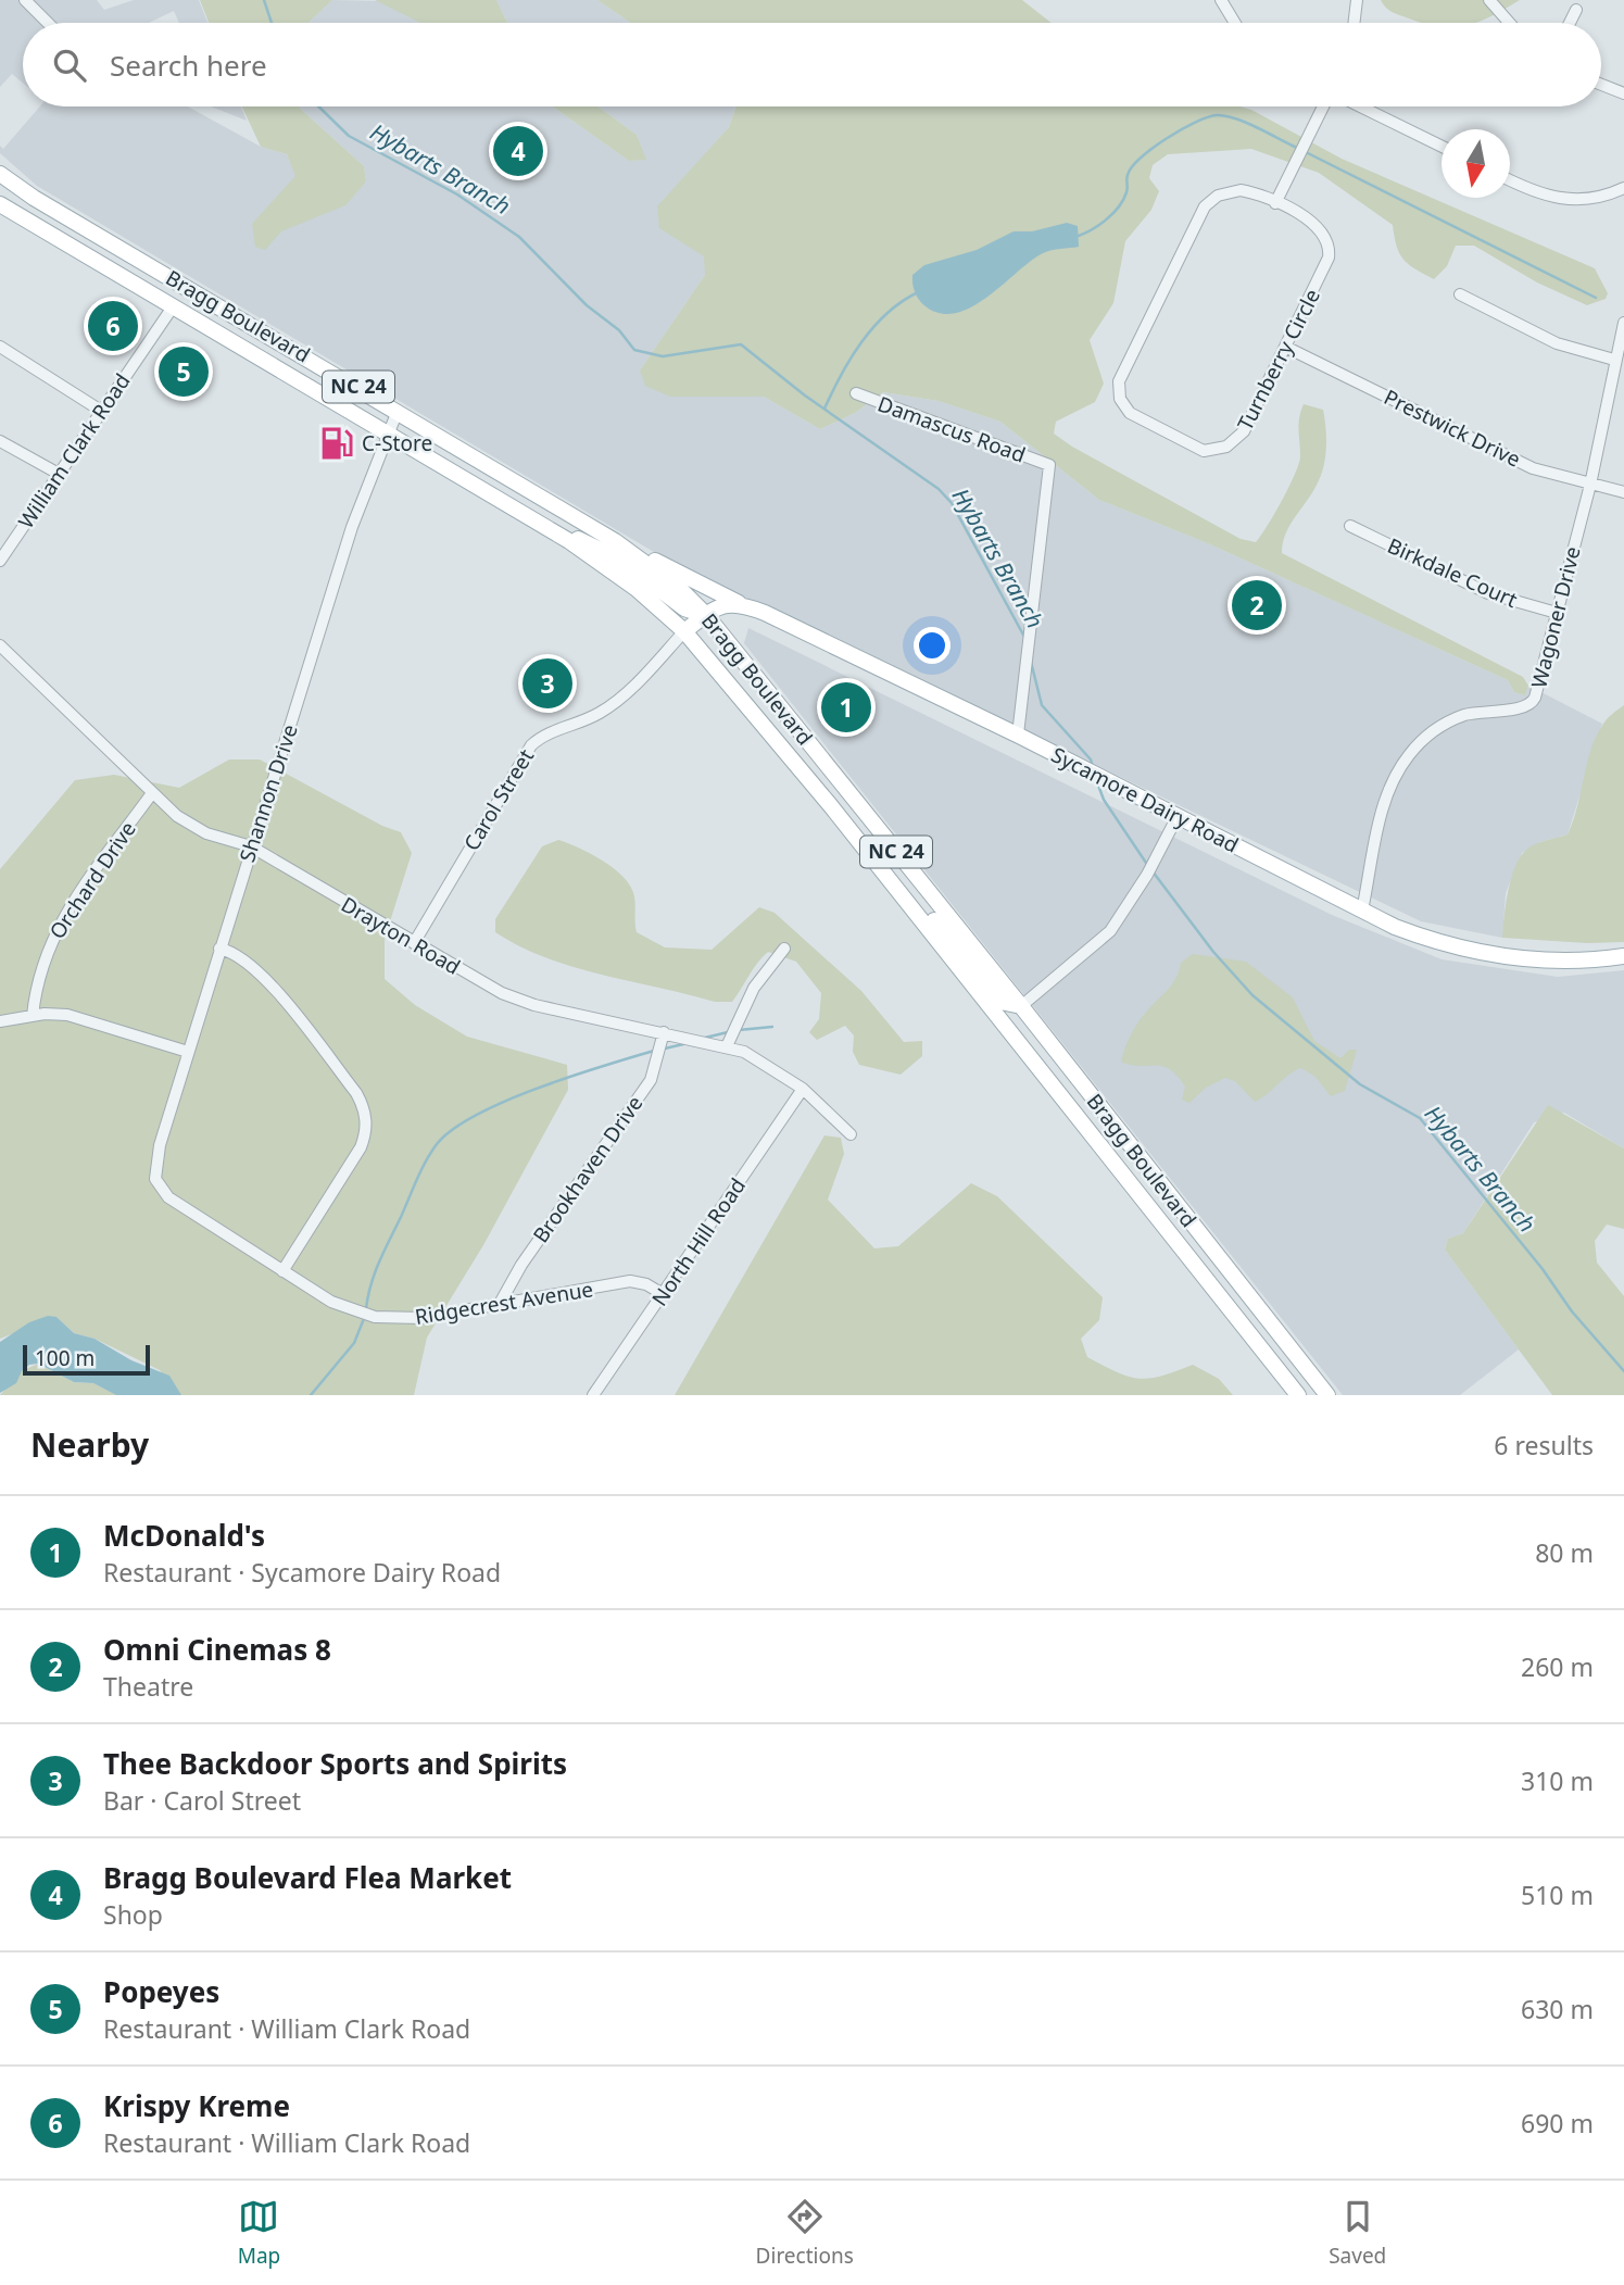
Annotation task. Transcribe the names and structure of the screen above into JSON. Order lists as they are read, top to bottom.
{
  "streets": {
    "main road": ["Bragg Boulevard", "NC 24", "Sycamore Dairy Road"],
    "street": [
      "Turnberry Circle",
      "Prestwick Drive",
      "Damascus Road",
      "William Clark Road",
      "Birkdale Court",
      "Wagoner Drive",
      "Shannon Drive",
      "Carol Street",
      "Orchard Drive",
      "Drayton Road",
      "Brookhaven Drive",
      "North Hill Road",
      "Ridgecrest Avenue"
    ]
  },
  "crossings": [
    ["Bragg Boulevard", "William Clark Road"],
    ["Bragg Boulevard", "Shannon Drive"],
    ["Bragg Boulevard", "Carol Street"],
    ["Bragg Boulevard", "Sycamore Dairy Road"],
    ["Turnberry Circle", "Prestwick Drive"],
    ["Prestwick Drive", "Wagoner Drive"],
    ["Damascus Road", "Sycamore Dairy Road"],
    ["Birkdale Court", "Wagoner Drive"],
    ["Wagoner Drive", "Sycamore Dairy Road"],
    ["Shannon Drive", "Drayton Road"],
    ["Shannon Drive", "Ridgecrest Avenue"],
    ["Carol Street", "Drayton Road"],
    ["Orchard Drive", "Drayton Road"],
    ["Drayton Road", "Brookhaven Drive"],
    ["Drayton Road", "North Hill Road"],
    ["Brookhaven Drive", "Ridgecrest Avenue"],
    ["North Hill Road", "Ridgecrest Avenue"]
  ],
  "water": ["Hybarts Branch"],
  "places": {
    "fuel station": ["C-Store"]
  },
  "scale_bar": "100 m",
  "north": "bottom",
  "page": {
    "search": "Search here",
    "pins": [
      "4",
      "6",
      "5",
      "2",
      "3",
      "1"
    ],
    "scale": "100 m",
    "heading": ["Nearby", "6 results"],
    "list": [
      {
        "mark": "1",
        "name": "McDonald's",
        "note": "Restaurant · Sycamore Dairy Road",
        "value": "80 m"
      },
      {
        "mark": "2",
        "name": "Omni Cinemas 8",
        "note": "Theatre",
        "value": "260 m"
      },
      {
        "mark": "3",
        "name": "Thee Backdoor Sports and Spirits",
        "note": "Bar · Carol Street",
        "value": "310 m"
      },
      {
        "mark": "4",
        "name": "Bragg Boulevard Flea Market",
        "note": "Shop",
        "value": "510 m"
      },
      {
        "mark": "5",
        "name": "Popeyes",
        "note": "Restaurant · William Clark Road",
        "value": "630 m"
      },
      {
        "mark": "6",
        "name": "Krispy Kreme",
        "note": "Restaurant · William Clark Road",
        "value": "690 m"
      }
    ],
    "nav": ["Map", "Directions", "Saved"]
  }
}
